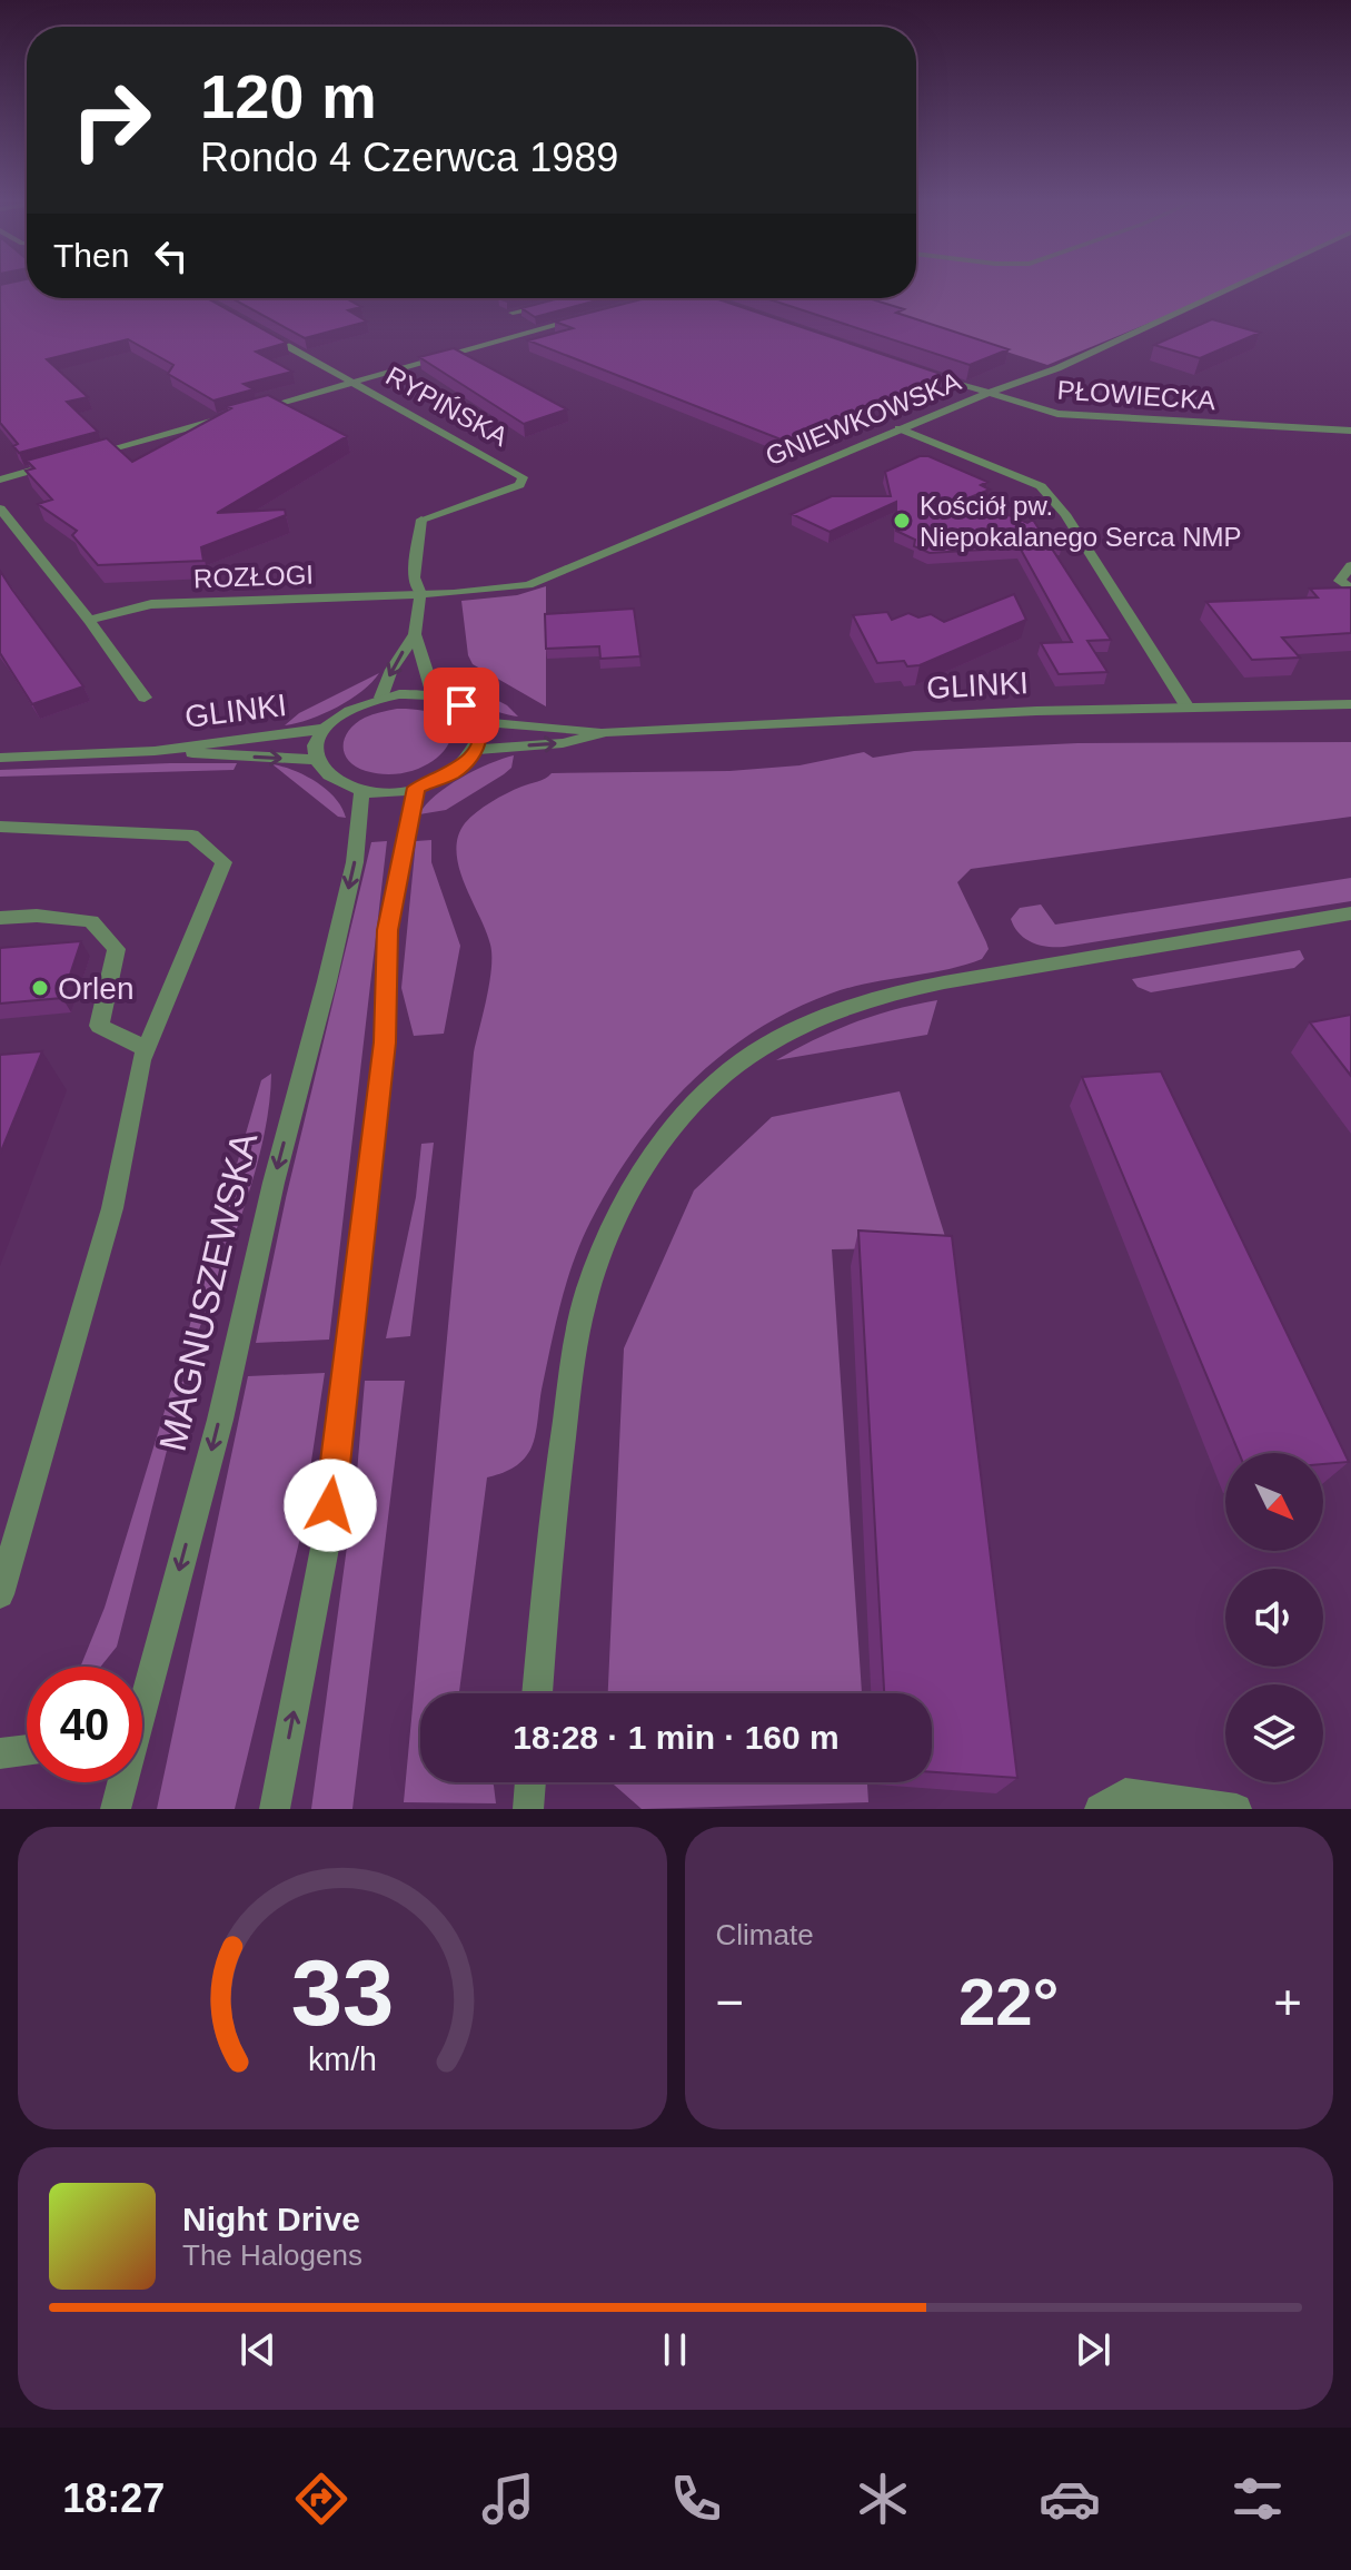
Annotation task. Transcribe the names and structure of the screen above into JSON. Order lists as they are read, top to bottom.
{
  "streets": {
    "street": [
      "PŁOWIECKA",
      "RYPIŃSKA",
      "GNIEWKOWSKA",
      "ROZŁOGI",
      "GLINKI",
      "MAGNUSZEWSKA"
    ]
  },
  "crossings": [
    ["PŁOWIECKA", "GNIEWKOWSKA"],
    ["RYPIŃSKA", "GNIEWKOWSKA"],
    ["RYPIŃSKA", "ROZŁOGI"],
    ["GNIEWKOWSKA", "ROZŁOGI"],
    ["GLINKI", "MAGNUSZEWSKA"]
  ],
  "places": ["Kościół pw. Niepokalanego Serca NMP", "Orlen"],
  "north": "bottom right",
  "page": {
    "turn": ["120 m", "Rondo 4 Czerwca 1989"],
    "then": "Then",
    "limit": "40",
    "trip": "18:28 · 1 min · 160 m",
    "tile": "Climate",
    "heat": ["−", "22°", "+"],
    "song": ["Night Drive", "The Halogens"],
    "tabs": "18:27",
    "gauge": ["33", "km/h"]
  }
}
